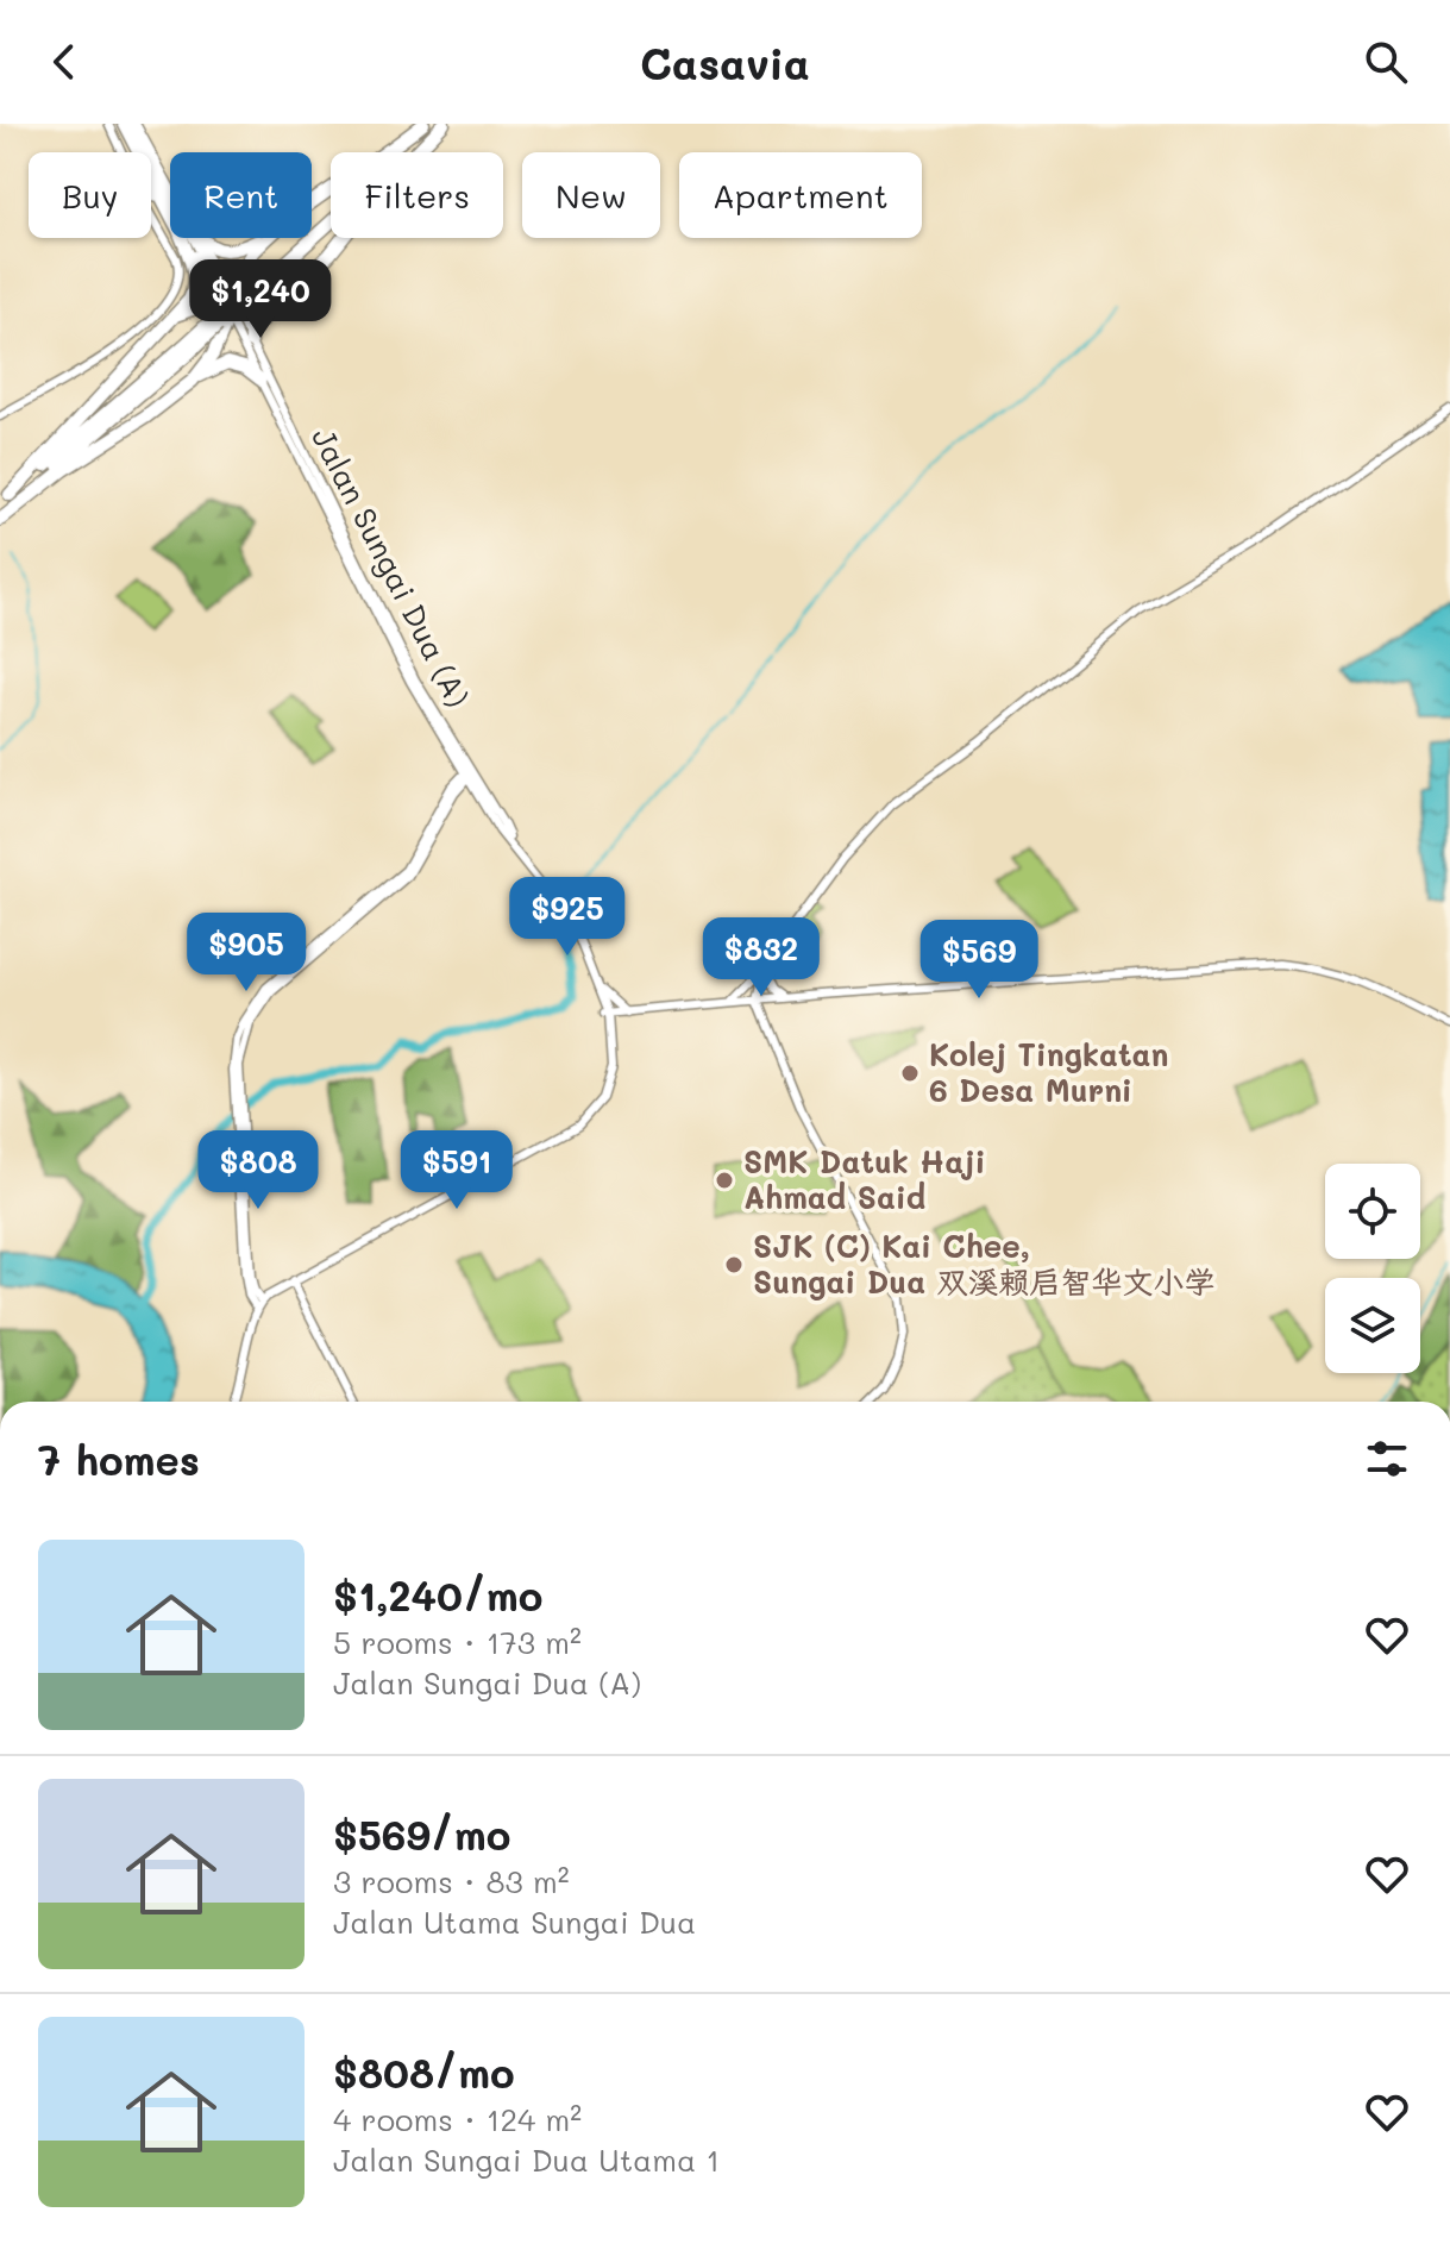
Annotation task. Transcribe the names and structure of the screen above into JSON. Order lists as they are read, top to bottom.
{
  "streets": {
    "main road": ["Jalan Sungai Dua (A)"]
  },
  "places": ["Kolej Tingkatan 6 Desa Murni", "SMK Datuk Haji Ahmad Said", "SJK (C) Kai Chee, Sungai Dua 双溪赖启智华文小学"],
  "page": {
    "header": "Casavia",
    "chip": [
      "Buy",
      "Rent",
      "Filters",
      "New",
      "Apartment"
    ],
    "price": [
      "$1,240",
      "$925",
      "$905",
      "$832",
      "$569",
      "$808",
      "$591"
    ],
    "heading": "7 homes",
    "list": [
      {
        "name": "$1,240/mo",
        "note": "5 rooms · 173 m² · Jalan Sungai Dua (A)"
      },
      {
        "name": "$569/mo",
        "note": "3 rooms · 83 m² · Jalan Utama Sungai Dua"
      },
      {
        "name": "$808/mo",
        "note": "4 rooms · 124 m² · Jalan Sungai Dua Utama 1"
      }
    ]
  }
}
